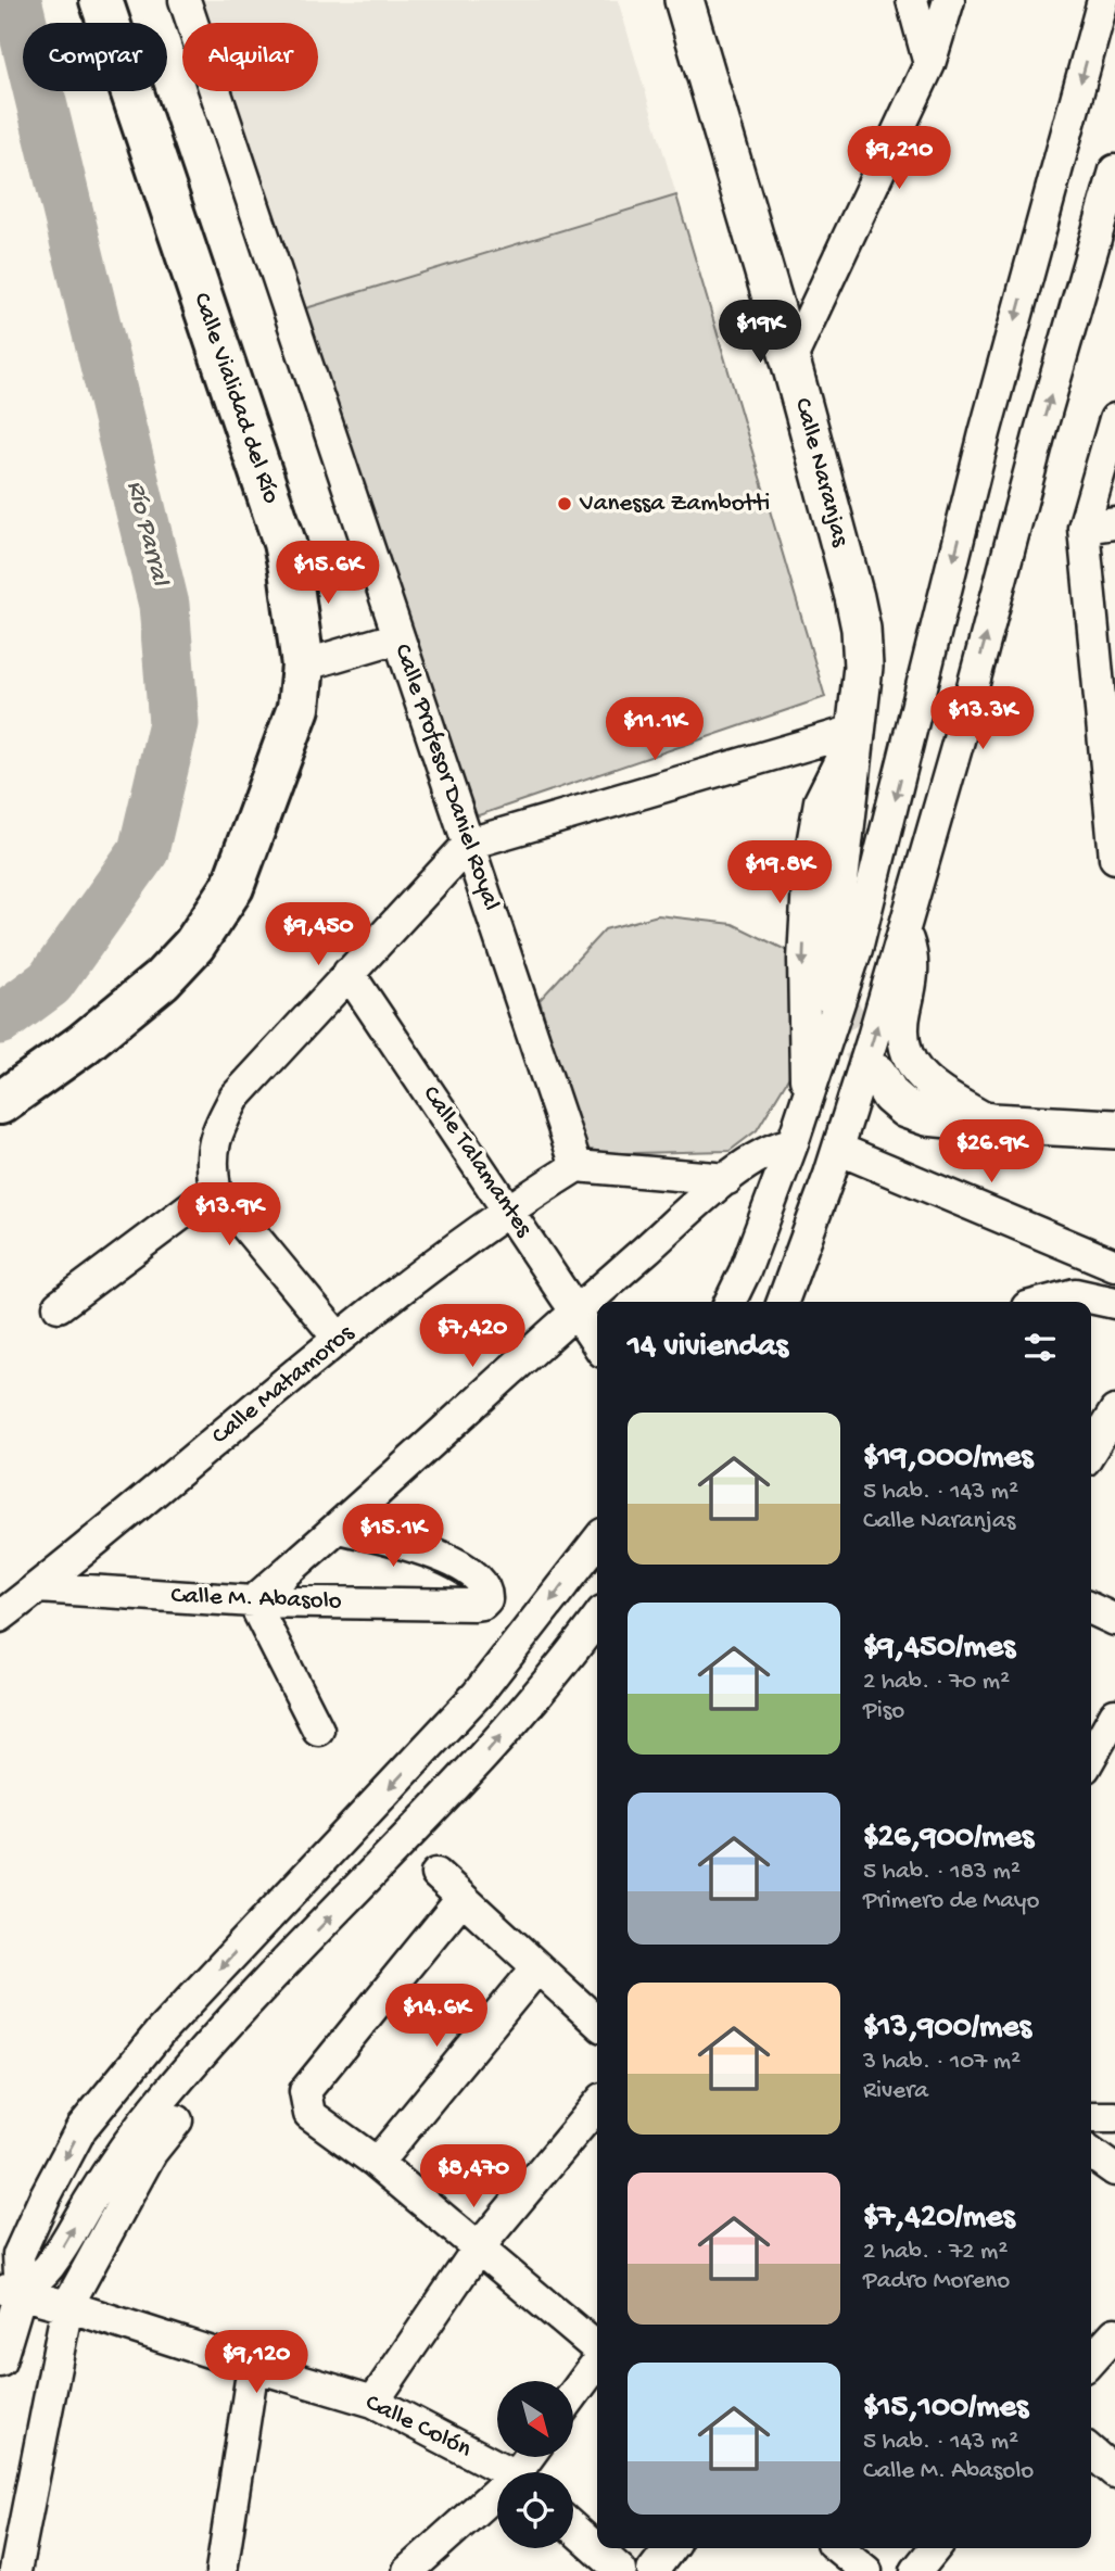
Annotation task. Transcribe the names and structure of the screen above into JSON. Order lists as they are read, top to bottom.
{
  "streets": {
    "main road": ["Calle Vialidad del Río"],
    "street": [
      "Calle Naranjas",
      "Calle Profesor Daniel Royal",
      "Calle Talamantes",
      "Calle Matamoros",
      "Calle M. Abasolo",
      "Calle Colón"
    ]
  },
  "crossings": [
    ["Calle Profesor Daniel Royal", "Calle Matamoros"],
    ["Calle Talamantes", "Calle Matamoros"],
    ["Calle Matamoros", "Calle M. Abasolo"]
  ],
  "water": ["Río Parral"],
  "places": ["Vanessa Zambotti"],
  "north": "bottom right",
  "page": {
    "chip": ["Comprar", "Alquilar"],
    "price": [
      "$9,210",
      "$19K",
      "$15.6K",
      "$13.3K",
      "$11.1K",
      "$19.8K",
      "$9,450",
      "$26.9K",
      "$13.9K",
      "$7,420",
      "$15.1K",
      "$14.6K",
      "$8,470",
      "$9,120"
    ],
    "heading": "14 viviendas",
    "list": [
      {
        "name": "$19,000/mes",
        "note": "5 hab. · 143 m² · Calle Naranjas"
      },
      {
        "name": "$9,450/mes",
        "note": "2 hab. · 70 m² · Piso"
      },
      {
        "name": "$26,900/mes",
        "note": "5 hab. · 183 m² · Primero de Mayo"
      },
      {
        "name": "$13,900/mes",
        "note": "3 hab. · 107 m² · Rivera"
      },
      {
        "name": "$7,420/mes",
        "note": "2 hab. · 72 m² · Padro Moreno"
      },
      {
        "name": "$15,100/mes",
        "note": "5 hab. · 143 m² · Calle M. Abasolo"
      }
    ]
  }
}
